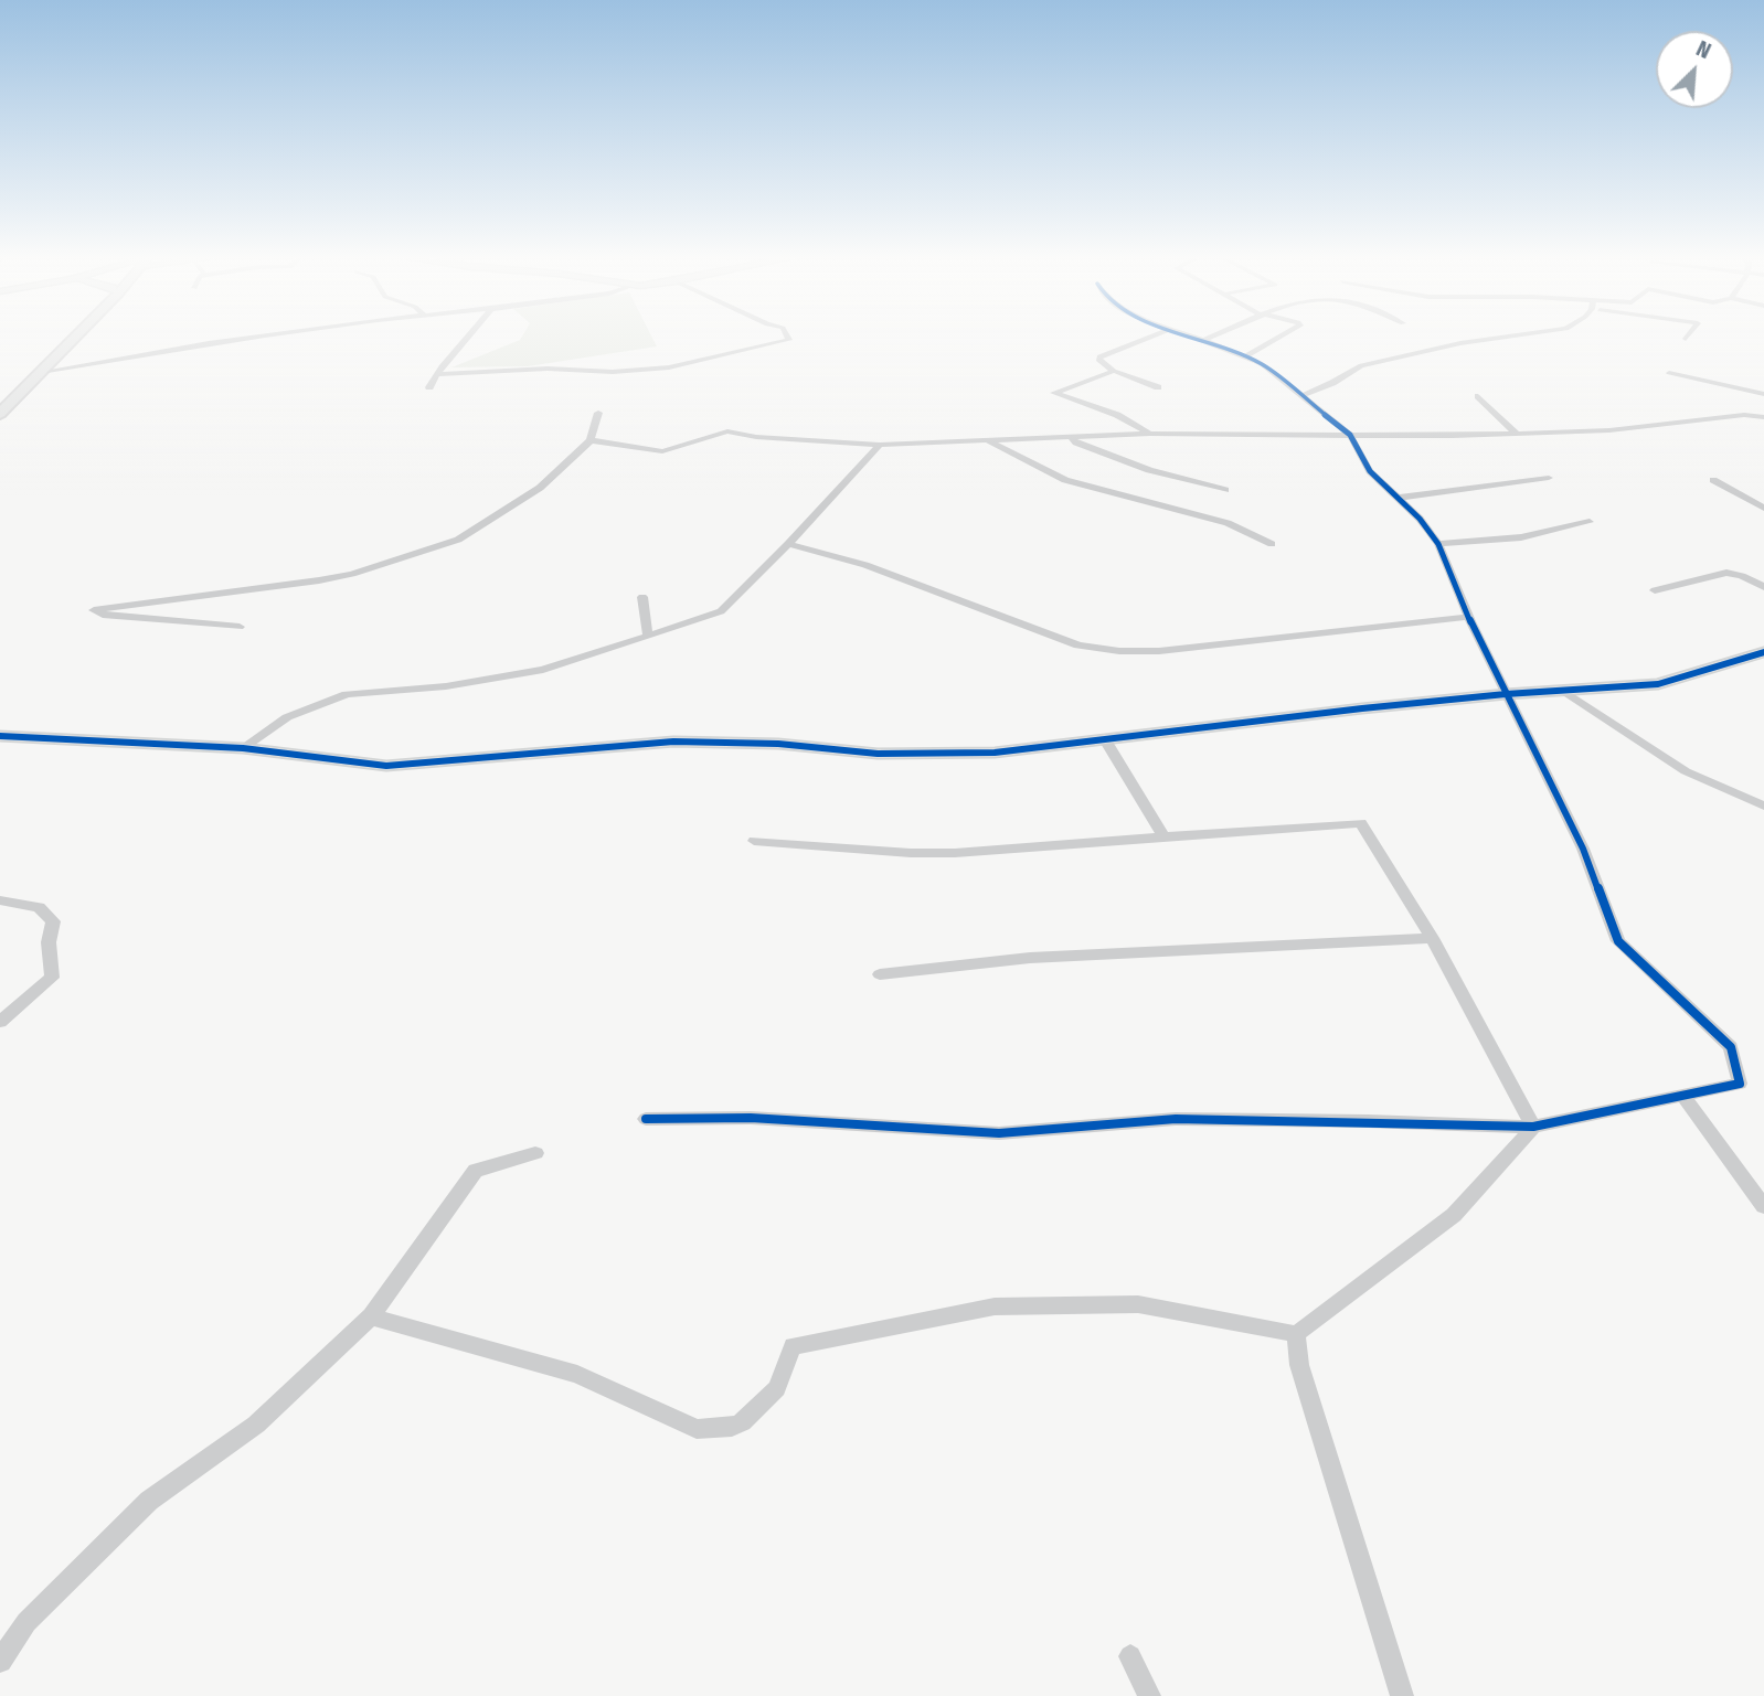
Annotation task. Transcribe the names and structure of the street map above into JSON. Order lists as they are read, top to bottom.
{
  "north": "top right"
}
